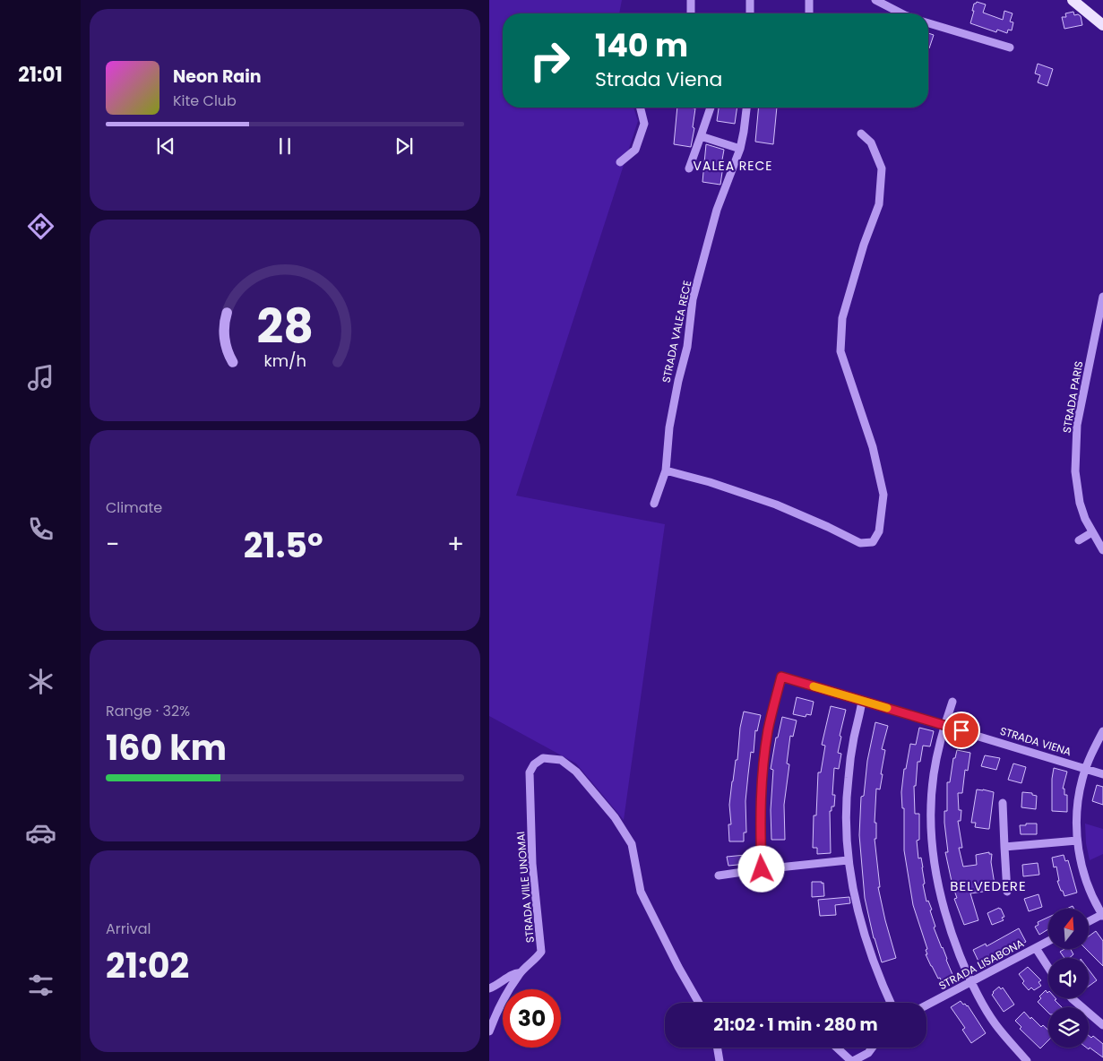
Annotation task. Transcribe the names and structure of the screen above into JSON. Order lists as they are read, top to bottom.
{
  "streets": {
    "street": [
      "STRADA VALEA RECE",
      "STRADA PARIS",
      "STRADA VIENA",
      "STRADA VIILE UNOMAI",
      "STRADA LISABONA"
    ]
  },
  "districts": ["VALEA RECE", "BELVEDERE"],
  "north": "top",
  "page": {
    "tabs": "21:01",
    "turn": ["140 m", "Strada Viena"],
    "song": ["Neon Rain", "Kite Club"],
    "tile": [
      "Climate",
      ["Range · 32%", "160 km"],
      ["Arrival", "21:02"]
    ],
    "heat": ["−", "21.5°", "+"],
    "limit": "30",
    "trip": "21:02 · 1 min · 280 m",
    "gauge": ["28", "km/h"]
  }
}
